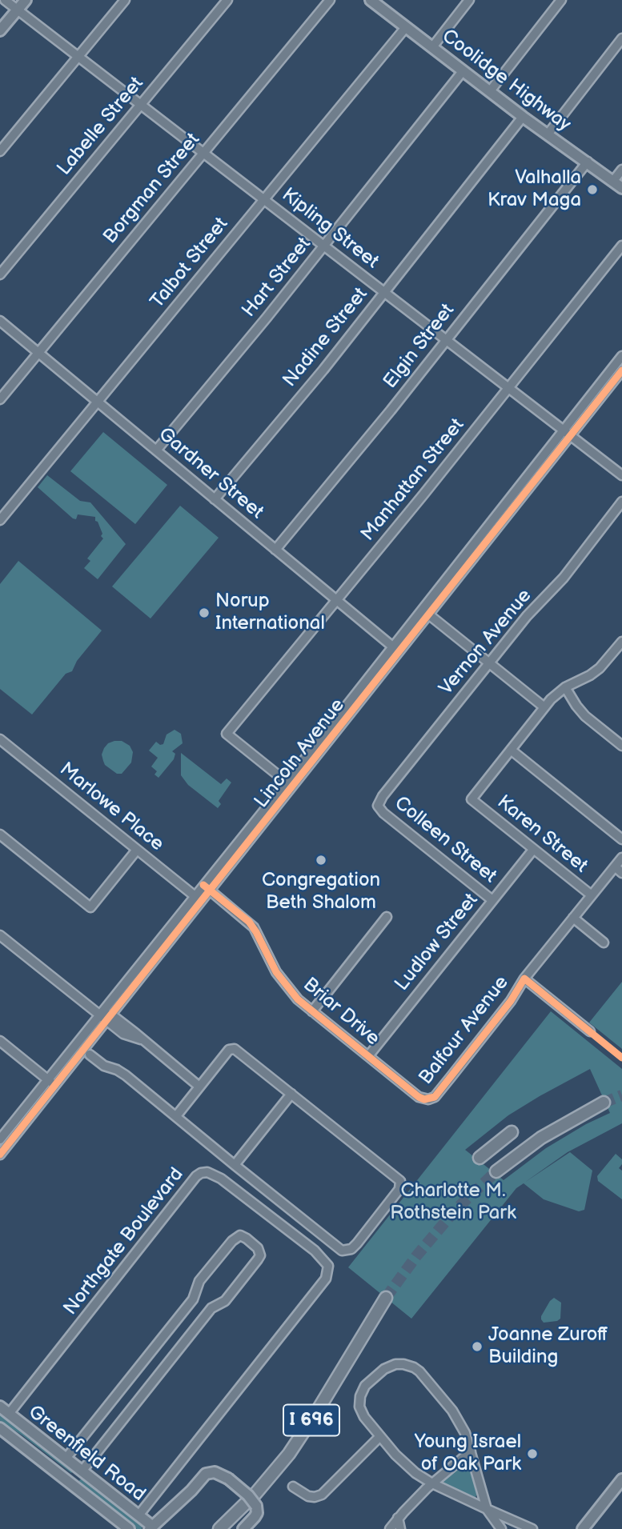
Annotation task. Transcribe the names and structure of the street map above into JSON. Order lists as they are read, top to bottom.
{
  "streets": {
    "highway": ["I 696"],
    "main road": ["Coolidge Highway", "Greenfield Road"],
    "street": [
      "Labelle Street",
      "Borgman Street",
      "Kipling Street",
      "Talbot Street",
      "Hart Street",
      "Nadine Street",
      "Elgin Street",
      "Gardner Street",
      "Manhattan Street",
      "Vernon Avenue",
      "Lincoln Avenue",
      "Marlowe Place",
      "Karen Street",
      "Colleen Street",
      "Ludlow Street",
      "Briar Drive",
      "Balfour Avenue",
      "Northgate Boulevard"
    ]
  },
  "crossings": [
    ["Coolidge Highway", "Talbot Street"],
    ["Coolidge Highway", "Hart Street"],
    ["Coolidge Highway", "Nadine Street"],
    ["Coolidge Highway", "Elgin Street"],
    ["Labelle Street", "Kipling Street"],
    ["Borgman Street", "Kipling Street"],
    ["Borgman Street", "Gardner Street"],
    ["Kipling Street", "Talbot Street"],
    ["Kipling Street", "Hart Street"],
    ["Kipling Street", "Nadine Street"],
    ["Kipling Street", "Elgin Street"],
    ["Kipling Street", "Manhattan Street"],
    ["Kipling Street", "Lincoln Avenue"],
    ["Talbot Street", "Gardner Street"],
    ["Hart Street", "Gardner Street"],
    ["Nadine Street", "Gardner Street"],
    ["Elgin Street", "Gardner Street"],
    ["Gardner Street", "Manhattan Street"],
    ["Gardner Street", "Lincoln Avenue"],
    ["Manhattan Street", "Lincoln Avenue"],
    ["Vernon Avenue", "Colleen Street"],
    ["Lincoln Avenue", "Marlowe Place"],
    ["Lincoln Avenue", "Briar Drive"],
    ["Karen Street", "Ludlow Street"],
    ["Karen Street", "Balfour Avenue"],
    ["Colleen Street", "Ludlow Street"],
    ["Ludlow Street", "Briar Drive"],
    ["Briar Drive", "Balfour Avenue"],
    ["Northgate Boulevard", "Greenfield Road"]
  ],
  "parks": ["Charlotte M. Rothstein Park"],
  "places": [
    "Valhalla Krav Maga",
    "Norup International",
    "Congregation Beth Shalom",
    "Joanne Zuroff Building",
    "Young Israel of Oak Park"
  ]
}
